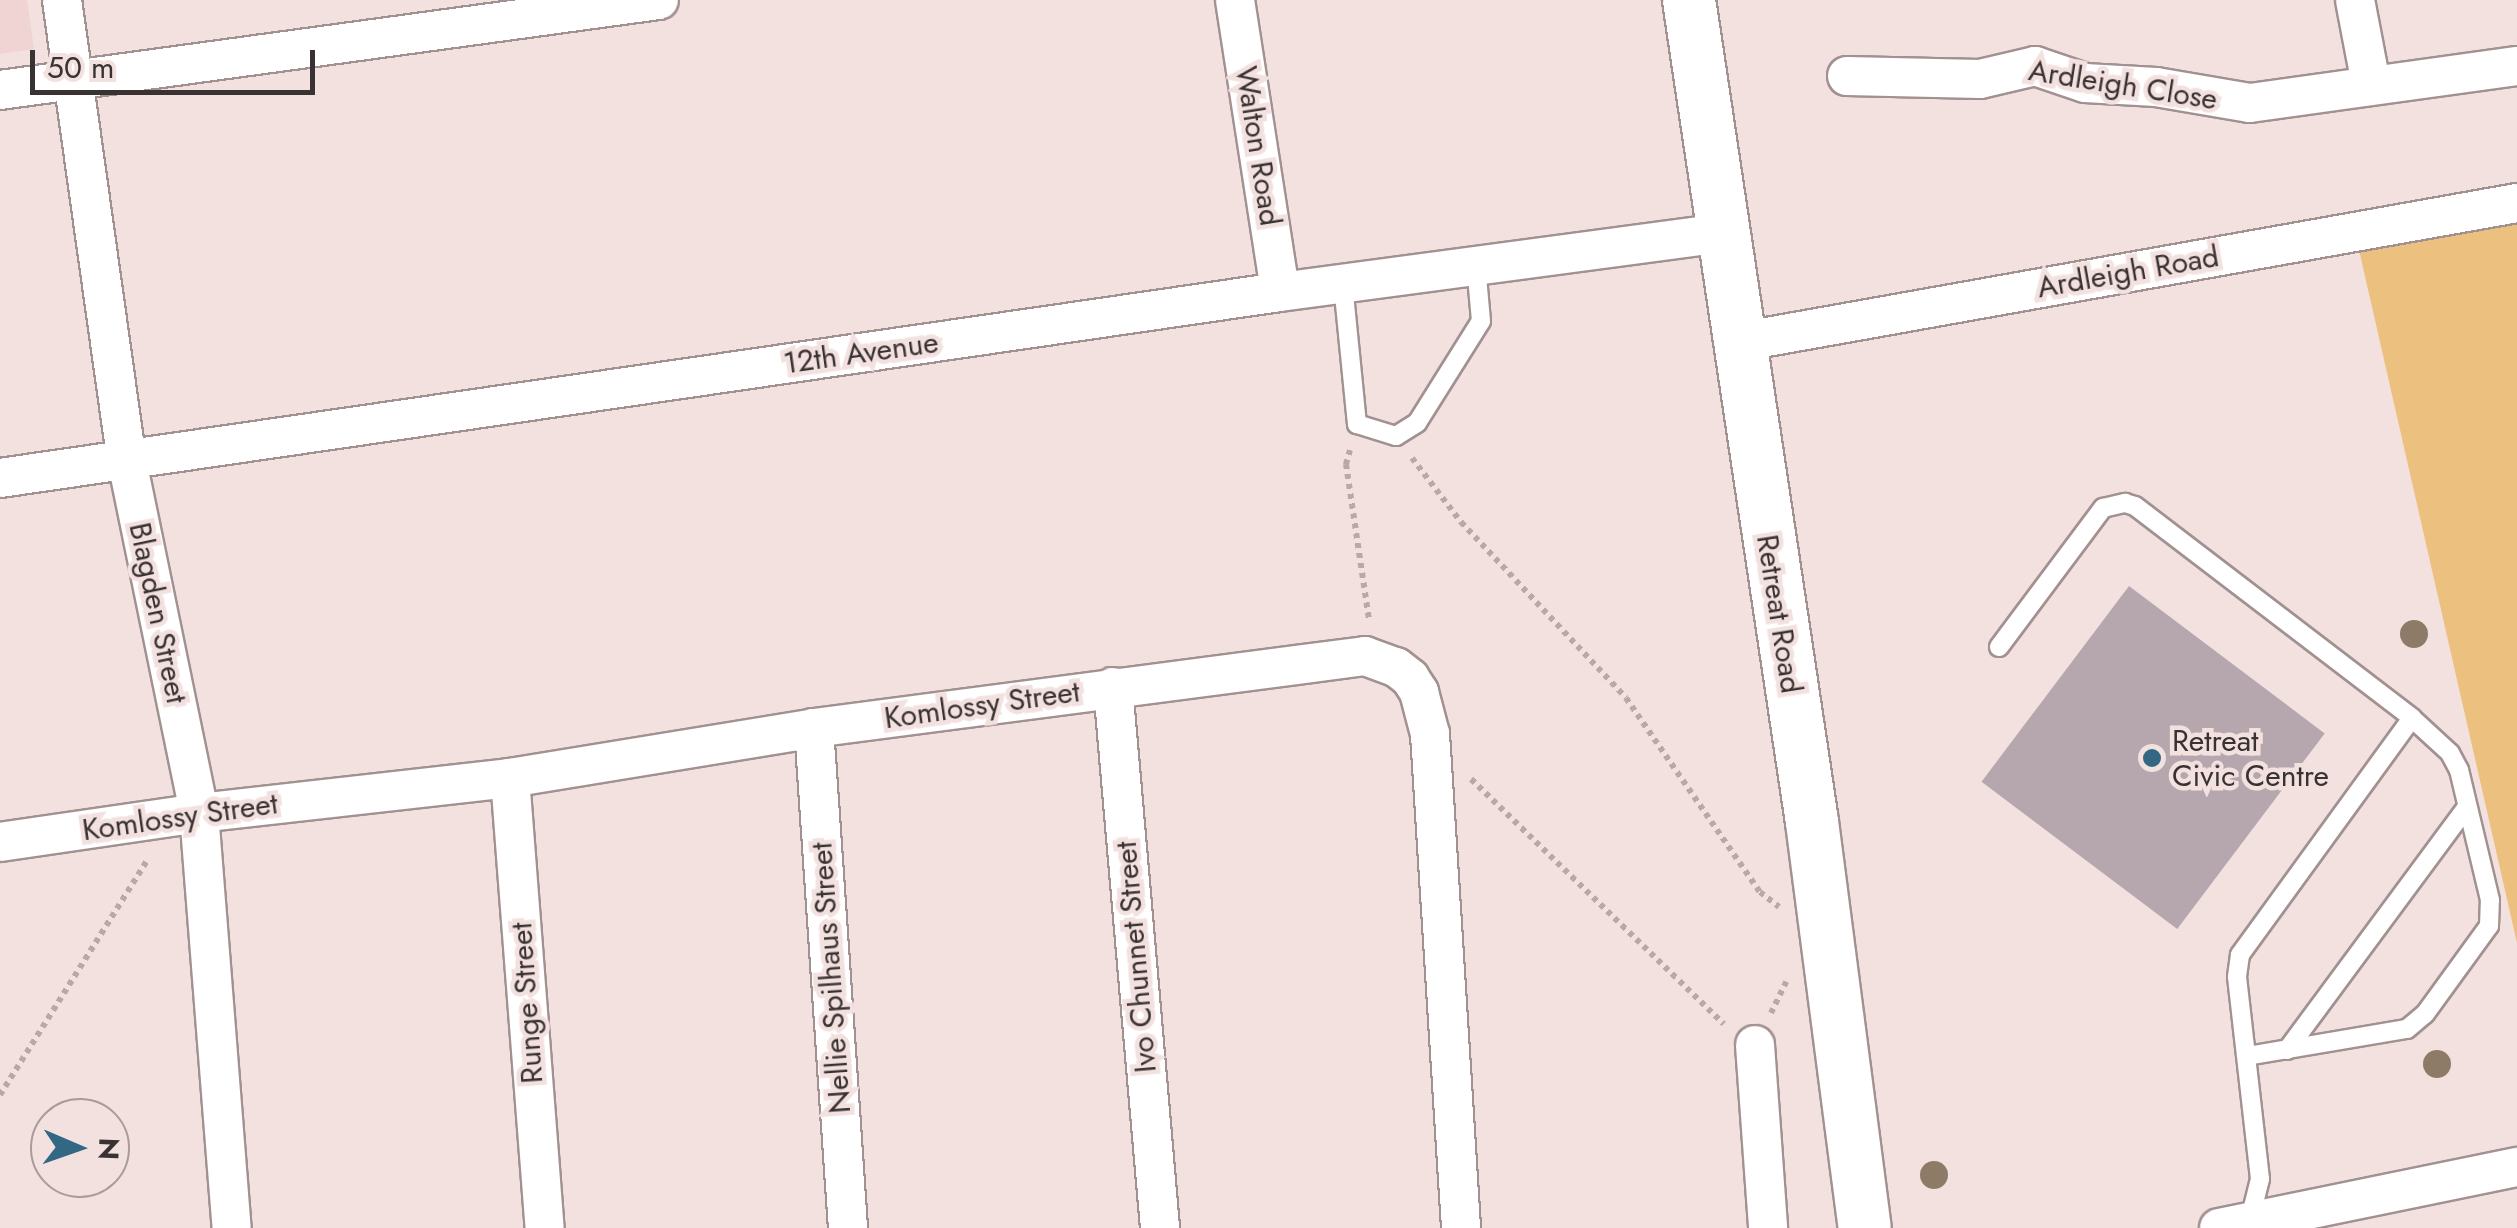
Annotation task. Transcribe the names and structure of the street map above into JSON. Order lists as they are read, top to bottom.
{
  "streets": {
    "main road": ["Retreat Road"],
    "street": [
      "Ardleigh Close",
      "Walton Road",
      "Ardleigh Road",
      "12th Avenue",
      "Blagden Street",
      "Komlossy Street",
      "Ivo Chunnet Street",
      "Nellie Spilhaus Street",
      "Runge Street"
    ]
  },
  "crossings": [
    ["Walton Road", "12th Avenue"],
    ["Ardleigh Road", "Retreat Road"],
    ["12th Avenue", "Blagden Street"],
    ["12th Avenue", "Retreat Road"],
    ["Blagden Street", "Komlossy Street"],
    ["Komlossy Street", "Ivo Chunnet Street"],
    ["Komlossy Street", "Nellie Spilhaus Street"],
    ["Komlossy Street", "Runge Street"]
  ],
  "places": ["Retreat Civic Centre"],
  "scale_bar": "50 m",
  "north": "right"
}
